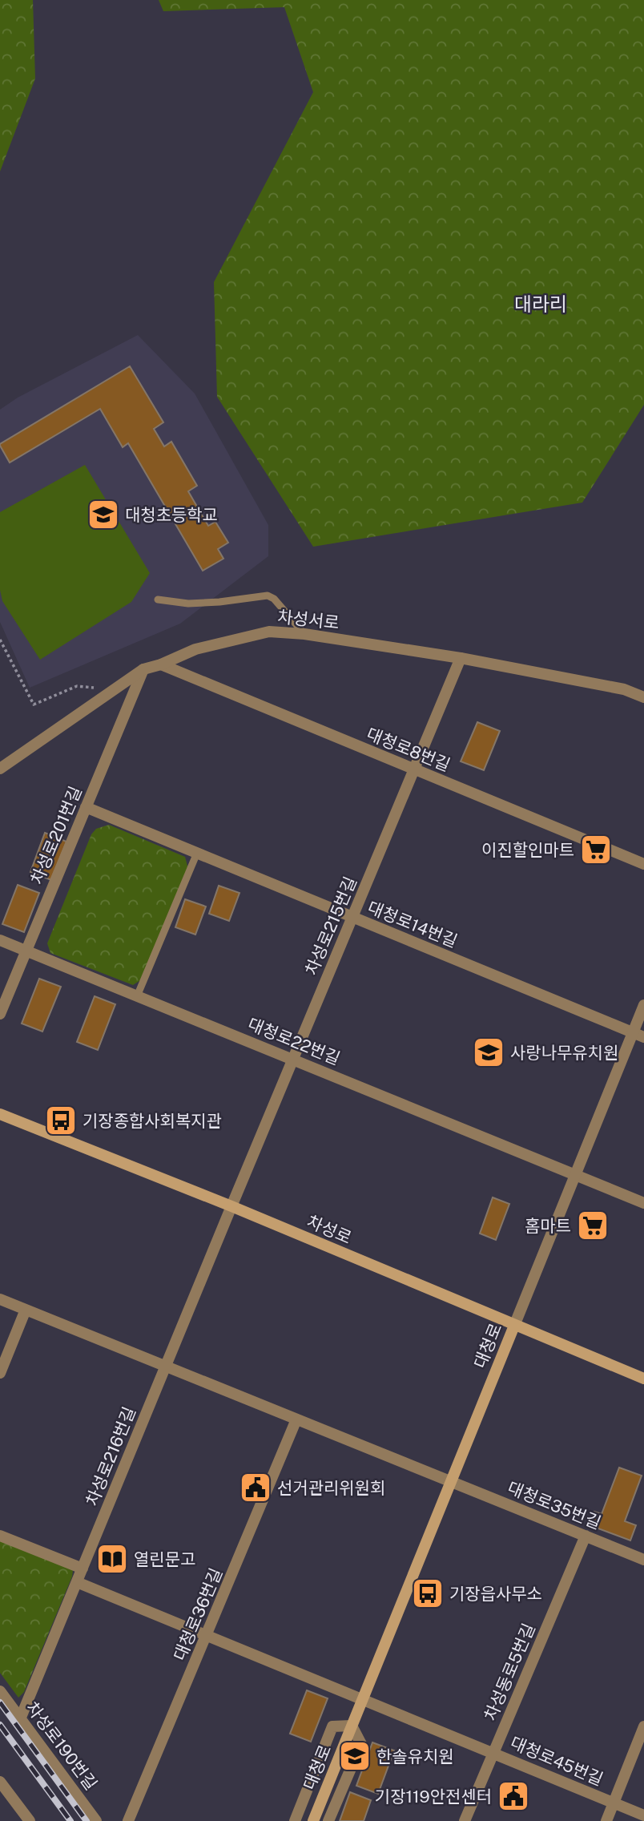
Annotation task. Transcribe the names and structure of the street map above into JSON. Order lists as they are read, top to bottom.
{
  "streets": {
    "main road": ["차성로", "대청로"],
    "street": [
      "차성서로",
      "대청로8번길",
      "차성로201번길",
      "대청로14번길",
      "차성로215번길",
      "대청로22번길",
      "차성로216번길",
      "대청로35번길",
      "대청로36번길",
      "차성동로5번길",
      "차성로190번길",
      "대청로45번길"
    ]
  },
  "crossings": [
    ["차성서로", "대청로8번길"],
    ["차성서로", "차성로201번길"],
    ["차성서로", "차성로215번길"],
    ["대청로8번길", "차성로215번길"],
    ["차성로201번길", "대청로14번길"],
    ["차성로201번길", "대청로22번길"],
    ["대청로14번길", "차성로215번길"],
    ["대청로14번길", "대청로"],
    ["차성로215번길", "대청로22번길"],
    ["차성로215번길", "차성로"],
    ["차성로215번길", "차성로216번길"],
    ["대청로22번길", "대청로"],
    ["차성로", "대청로"],
    ["차성로", "차성로216번길"],
    ["대청로", "대청로35번길"],
    ["대청로", "대청로45번길"],
    ["차성로216번길", "차성로190번길"],
    ["대청로35번길", "차성동로5번길"],
    ["차성동로5번길", "대청로45번길"]
  ],
  "districts": ["대라리"],
  "places": {
    "school or university": ["대청초등학교", "사랑나무유치원", "한솔유치원"],
    "supermarket": ["이진할인마트", "홈마트"],
    "bus stop": ["기장종합사회복지관", "기장읍사무소"],
    "public building": ["선거관리위원회", "기장119안전센터"],
    "library": ["열린문고"]
  }
}
